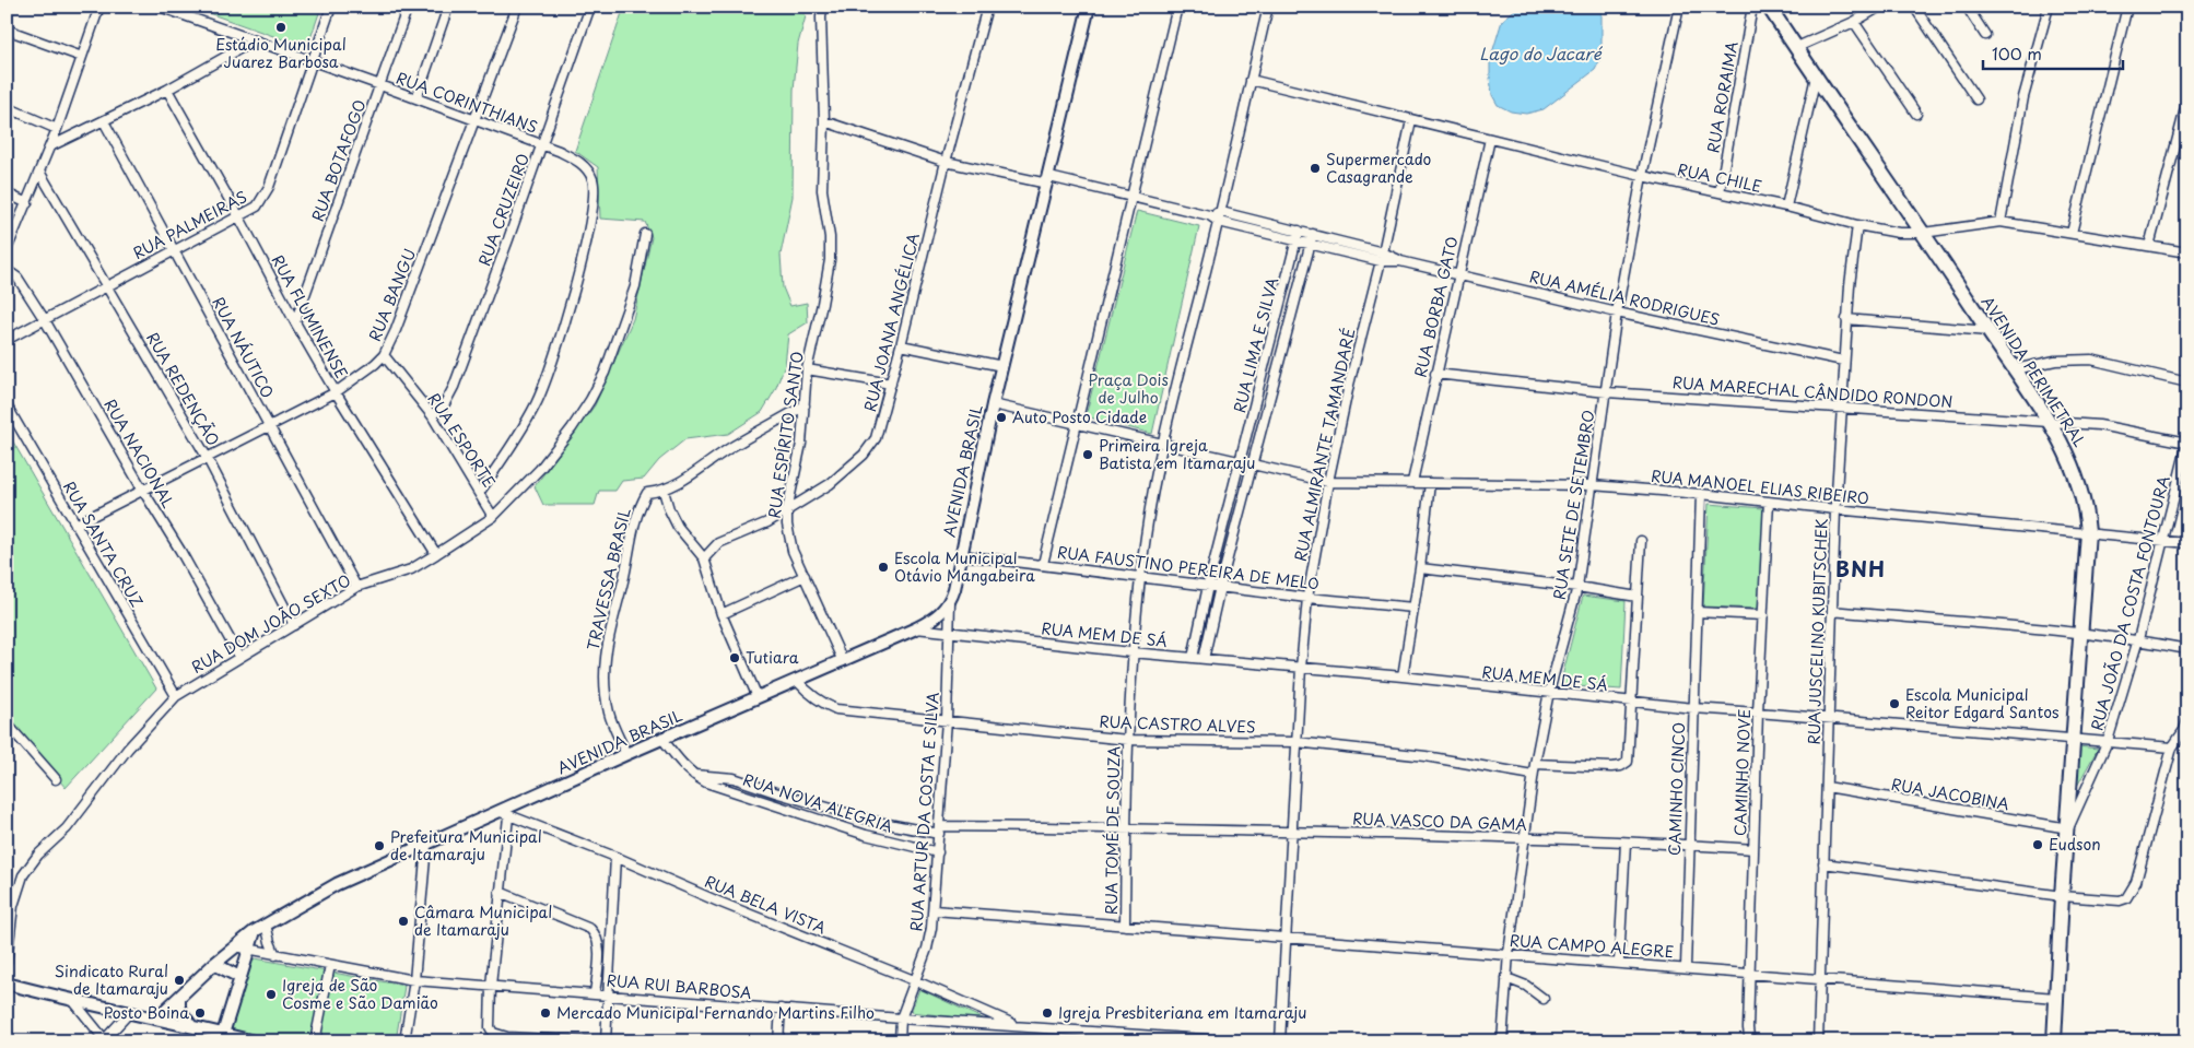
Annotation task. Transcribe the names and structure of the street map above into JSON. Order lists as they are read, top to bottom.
{
  "streets": {
    "main road": ["AVENIDA PERIMETRAL"],
    "street": [
      "RUA RORAIMA",
      "RUA CORINTHIANS",
      "RUA BOTAFOGO",
      "RUA CHILE",
      "RUA CRUZEIRO",
      "RUA PALMEIRAS",
      "RUA BANGU",
      "RUA AMÉLIA RODRIGUES",
      "RUA BORBA GATO",
      "RUA FLUMINENSE",
      "RUA JOANA ANGÉLICA",
      "RUA LIMA E SILVA",
      "RUA NÁUTICO",
      "RUA REDENÇÃO",
      "RUA MARECHAL CÂNDIDO RONDON",
      "RUA ESPÍRITO SANTO",
      "RUA ESPORTE",
      "RUA ALMIRANTE TAMANDARÉ",
      "RUA NACIONAL",
      "AVENIDA BRASIL",
      "RUA MANOEL ELIAS RIBEIRO",
      "RUA SETE DE SETEMBRO",
      "RUA SANTA CRUZ",
      "RUA FAUSTINO PEREIRA DE MELO",
      "TRAVESSA BRASIL",
      "RUA JOÃO DA COSTA FONTOURA",
      "RUA DOM JOÃO SEXTO",
      "RUA JUSCELINO KUBITSCHEK",
      "RUA MEM DE SÁ",
      "RUA CASTRO ALVES",
      "CAMINHO NOVE",
      "CAMINHO CINCO",
      "RUA JACOBINA",
      "RUA NOVA ALEGRIA",
      "RUA ARTUR DA COSTA E SILVA",
      "RUA VASCO DA GAMA",
      "RUA TOMÉ DE SOUZA",
      "RUA BELA VISTA",
      "RUA CAMPO ALEGRE",
      "RUA RUI BARBOSA"
    ]
  },
  "crossings": [
    ["RUA RORAIMA", "RUA CHILE"],
    ["RUA CORINTHIANS", "RUA BOTAFOGO"],
    ["RUA CORINTHIANS", "RUA CRUZEIRO"],
    ["RUA CORINTHIANS", "RUA PALMEIRAS"],
    ["RUA CORINTHIANS", "RUA BANGU"],
    ["RUA CORINTHIANS", "RUA ESPORTE"],
    ["RUA BOTAFOGO", "RUA FLUMINENSE"],
    ["RUA CHILE", "RUA BORBA GATO"],
    ["RUA CHILE", "AVENIDA PERIMETRAL"],
    ["RUA CHILE", "RUA ALMIRANTE TAMANDARÉ"],
    ["RUA CHILE", "RUA SETE DE SETEMBRO"],
    ["RUA CHILE", "RUA JUSCELINO KUBITSCHEK"],
    ["RUA CRUZEIRO", "RUA ESPORTE"],
    ["RUA PALMEIRAS", "RUA FLUMINENSE"],
    ["RUA PALMEIRAS", "RUA NÁUTICO"],
    ["RUA PALMEIRAS", "RUA REDENÇÃO"],
    ["RUA PALMEIRAS", "RUA NACIONAL"],
    ["RUA BANGU", "RUA FLUMINENSE"],
    ["RUA BANGU", "RUA NÁUTICO"],
    ["RUA BANGU", "RUA REDENÇÃO"],
    ["RUA BANGU", "RUA ESPORTE"],
    ["RUA BANGU", "RUA NACIONAL"],
    ["RUA BANGU", "RUA SANTA CRUZ"],
    ["RUA AMÉLIA RODRIGUES", "RUA BORBA GATO"],
    ["RUA AMÉLIA RODRIGUES", "RUA LIMA E SILVA"],
    ["RUA AMÉLIA RODRIGUES", "RUA ALMIRANTE TAMANDARÉ"],
    ["RUA AMÉLIA RODRIGUES", "RUA SETE DE SETEMBRO"],
    ["RUA AMÉLIA RODRIGUES", "RUA JUSCELINO KUBITSCHEK"],
    ["RUA BORBA GATO", "RUA MARECHAL CÂNDIDO RONDON"],
    ["RUA BORBA GATO", "RUA MANOEL ELIAS RIBEIRO"],
    ["RUA FLUMINENSE", "RUA DOM JOÃO SEXTO"],
    ["RUA JOANA ANGÉLICA", "RUA ESPÍRITO SANTO"],
    ["RUA LIMA E SILVA", "RUA MANOEL ELIAS RIBEIRO"],
    ["RUA LIMA E SILVA", "RUA FAUSTINO PEREIRA DE MELO"],
    ["RUA LIMA E SILVA", "RUA MEM DE SÁ"],
    ["RUA NÁUTICO", "RUA DOM JOÃO SEXTO"],
    ["AVENIDA PERIMETRAL", "RUA MARECHAL CÂNDIDO RONDON"],
    ["AVENIDA PERIMETRAL", "RUA MANOEL ELIAS RIBEIRO"],
    ["AVENIDA PERIMETRAL", "RUA JOÃO DA COSTA FONTOURA"],
    ["AVENIDA PERIMETRAL", "RUA MEM DE SÁ"],
    ["AVENIDA PERIMETRAL", "RUA JACOBINA"],
    ["AVENIDA PERIMETRAL", "RUA CAMPO ALEGRE"],
    ["RUA REDENÇÃO", "RUA DOM JOÃO SEXTO"],
    ["RUA MARECHAL CÂNDIDO RONDON", "RUA SETE DE SETEMBRO"],
    ["RUA MARECHAL CÂNDIDO RONDON", "RUA JOÃO DA COSTA FONTOURA"],
    ["RUA MARECHAL CÂNDIDO RONDON", "RUA JUSCELINO KUBITSCHEK"],
    ["RUA ESPÍRITO SANTO", "AVENIDA BRASIL"],
    ["RUA ESPÍRITO SANTO", "TRAVESSA BRASIL"],
    ["RUA ESPORTE", "RUA DOM JOÃO SEXTO"],
    ["RUA ALMIRANTE TAMANDARÉ", "RUA MANOEL ELIAS RIBEIRO"],
    ["RUA ALMIRANTE TAMANDARÉ", "RUA FAUSTINO PEREIRA DE MELO"],
    ["RUA ALMIRANTE TAMANDARÉ", "RUA MEM DE SÁ"],
    ["RUA ALMIRANTE TAMANDARÉ", "RUA CASTRO ALVES"],
    ["RUA ALMIRANTE TAMANDARÉ", "RUA VASCO DA GAMA"],
    ["RUA ALMIRANTE TAMANDARÉ", "RUA CAMPO ALEGRE"],
    ["RUA NACIONAL", "RUA DOM JOÃO SEXTO"],
    ["AVENIDA BRASIL", "RUA FAUSTINO PEREIRA DE MELO"],
    ["AVENIDA BRASIL", "TRAVESSA BRASIL"],
    ["AVENIDA BRASIL", "RUA MEM DE SÁ"],
    ["AVENIDA BRASIL", "RUA CASTRO ALVES"],
    ["AVENIDA BRASIL", "RUA NOVA ALEGRIA"],
    ["AVENIDA BRASIL", "RUA ARTUR DA COSTA E SILVA"],
    ["AVENIDA BRASIL", "RUA BELA VISTA"],
    ["AVENIDA BRASIL", "RUA RUI BARBOSA"],
    ["RUA MANOEL ELIAS RIBEIRO", "RUA SETE DE SETEMBRO"],
    ["RUA MANOEL ELIAS RIBEIRO", "RUA JOÃO DA COSTA FONTOURA"],
    ["RUA MANOEL ELIAS RIBEIRO", "RUA JUSCELINO KUBITSCHEK"],
    ["RUA MANOEL ELIAS RIBEIRO", "CAMINHO NOVE"],
    ["RUA MANOEL ELIAS RIBEIRO", "CAMINHO CINCO"],
    ["RUA MANOEL ELIAS RIBEIRO", "RUA TOMÉ DE SOUZA"],
    ["RUA SETE DE SETEMBRO", "RUA MEM DE SÁ"],
    ["RUA SETE DE SETEMBRO", "RUA CASTRO ALVES"],
    ["RUA SETE DE SETEMBRO", "RUA VASCO DA GAMA"],
    ["RUA SETE DE SETEMBRO", "RUA CAMPO ALEGRE"],
    ["RUA SANTA CRUZ", "RUA DOM JOÃO SEXTO"],
    ["RUA FAUSTINO PEREIRA DE MELO", "RUA TOMÉ DE SOUZA"],
    ["RUA JOÃO DA COSTA FONTOURA", "RUA MEM DE SÁ"],
    ["RUA JOÃO DA COSTA FONTOURA", "RUA JACOBINA"],
    ["RUA JUSCELINO KUBITSCHEK", "RUA MEM DE SÁ"],
    ["RUA JUSCELINO KUBITSCHEK", "RUA JACOBINA"],
    ["RUA JUSCELINO KUBITSCHEK", "RUA CAMPO ALEGRE"],
    ["RUA MEM DE SÁ", "CAMINHO NOVE"],
    ["RUA MEM DE SÁ", "CAMINHO CINCO"],
    ["RUA MEM DE SÁ", "RUA ARTUR DA COSTA E SILVA"],
    ["RUA MEM DE SÁ", "RUA TOMÉ DE SOUZA"],
    ["RUA CASTRO ALVES", "RUA ARTUR DA COSTA E SILVA"],
    ["RUA CASTRO ALVES", "RUA TOMÉ DE SOUZA"],
    ["CAMINHO NOVE", "RUA VASCO DA GAMA"],
    ["CAMINHO NOVE", "RUA CAMPO ALEGRE"],
    ["CAMINHO CINCO", "RUA VASCO DA GAMA"],
    ["CAMINHO CINCO", "RUA CAMPO ALEGRE"],
    ["RUA NOVA ALEGRIA", "RUA ARTUR DA COSTA E SILVA"],
    ["RUA NOVA ALEGRIA", "RUA VASCO DA GAMA"],
    ["RUA NOVA ALEGRIA", "RUA TOMÉ DE SOUZA"],
    ["RUA ARTUR DA COSTA E SILVA", "RUA BELA VISTA"],
    ["RUA ARTUR DA COSTA E SILVA", "RUA CAMPO ALEGRE"],
    ["RUA ARTUR DA COSTA E SILVA", "RUA RUI BARBOSA"],
    ["RUA VASCO DA GAMA", "RUA TOMÉ DE SOUZA"],
    ["RUA TOMÉ DE SOUZA", "RUA CAMPO ALEGRE"],
    ["RUA BELA VISTA", "RUA RUI BARBOSA"]
  ],
  "districts": ["BNH"],
  "water": ["Lago do Jacaré"],
  "parks": ["Praça Dois de Julho"],
  "places": [
    "Estádio Municipal Juarez Barbosa",
    "Supermercado Casagrande",
    "Auto Posto Cidade",
    "Primeira Igreja Batista em Itamaraju",
    "Escola Municipal Otávio Mangabeira",
    "Tutiara",
    "Escola Municipal Reitor Edgard Santos",
    "Eudson",
    "Prefeitura Municipal de Itamaraju",
    "Câmara Municipal de Itamaraju",
    "Sindicato Rural de Itamaraju",
    "Igreja de São Cosme e São Damião",
    "Posto Boina",
    "Mercado Municipal Fernando Martins Filho",
    "Igreja Presbiteriana em Itamaraju"
  ],
  "scale_bar": "100 m"
}
